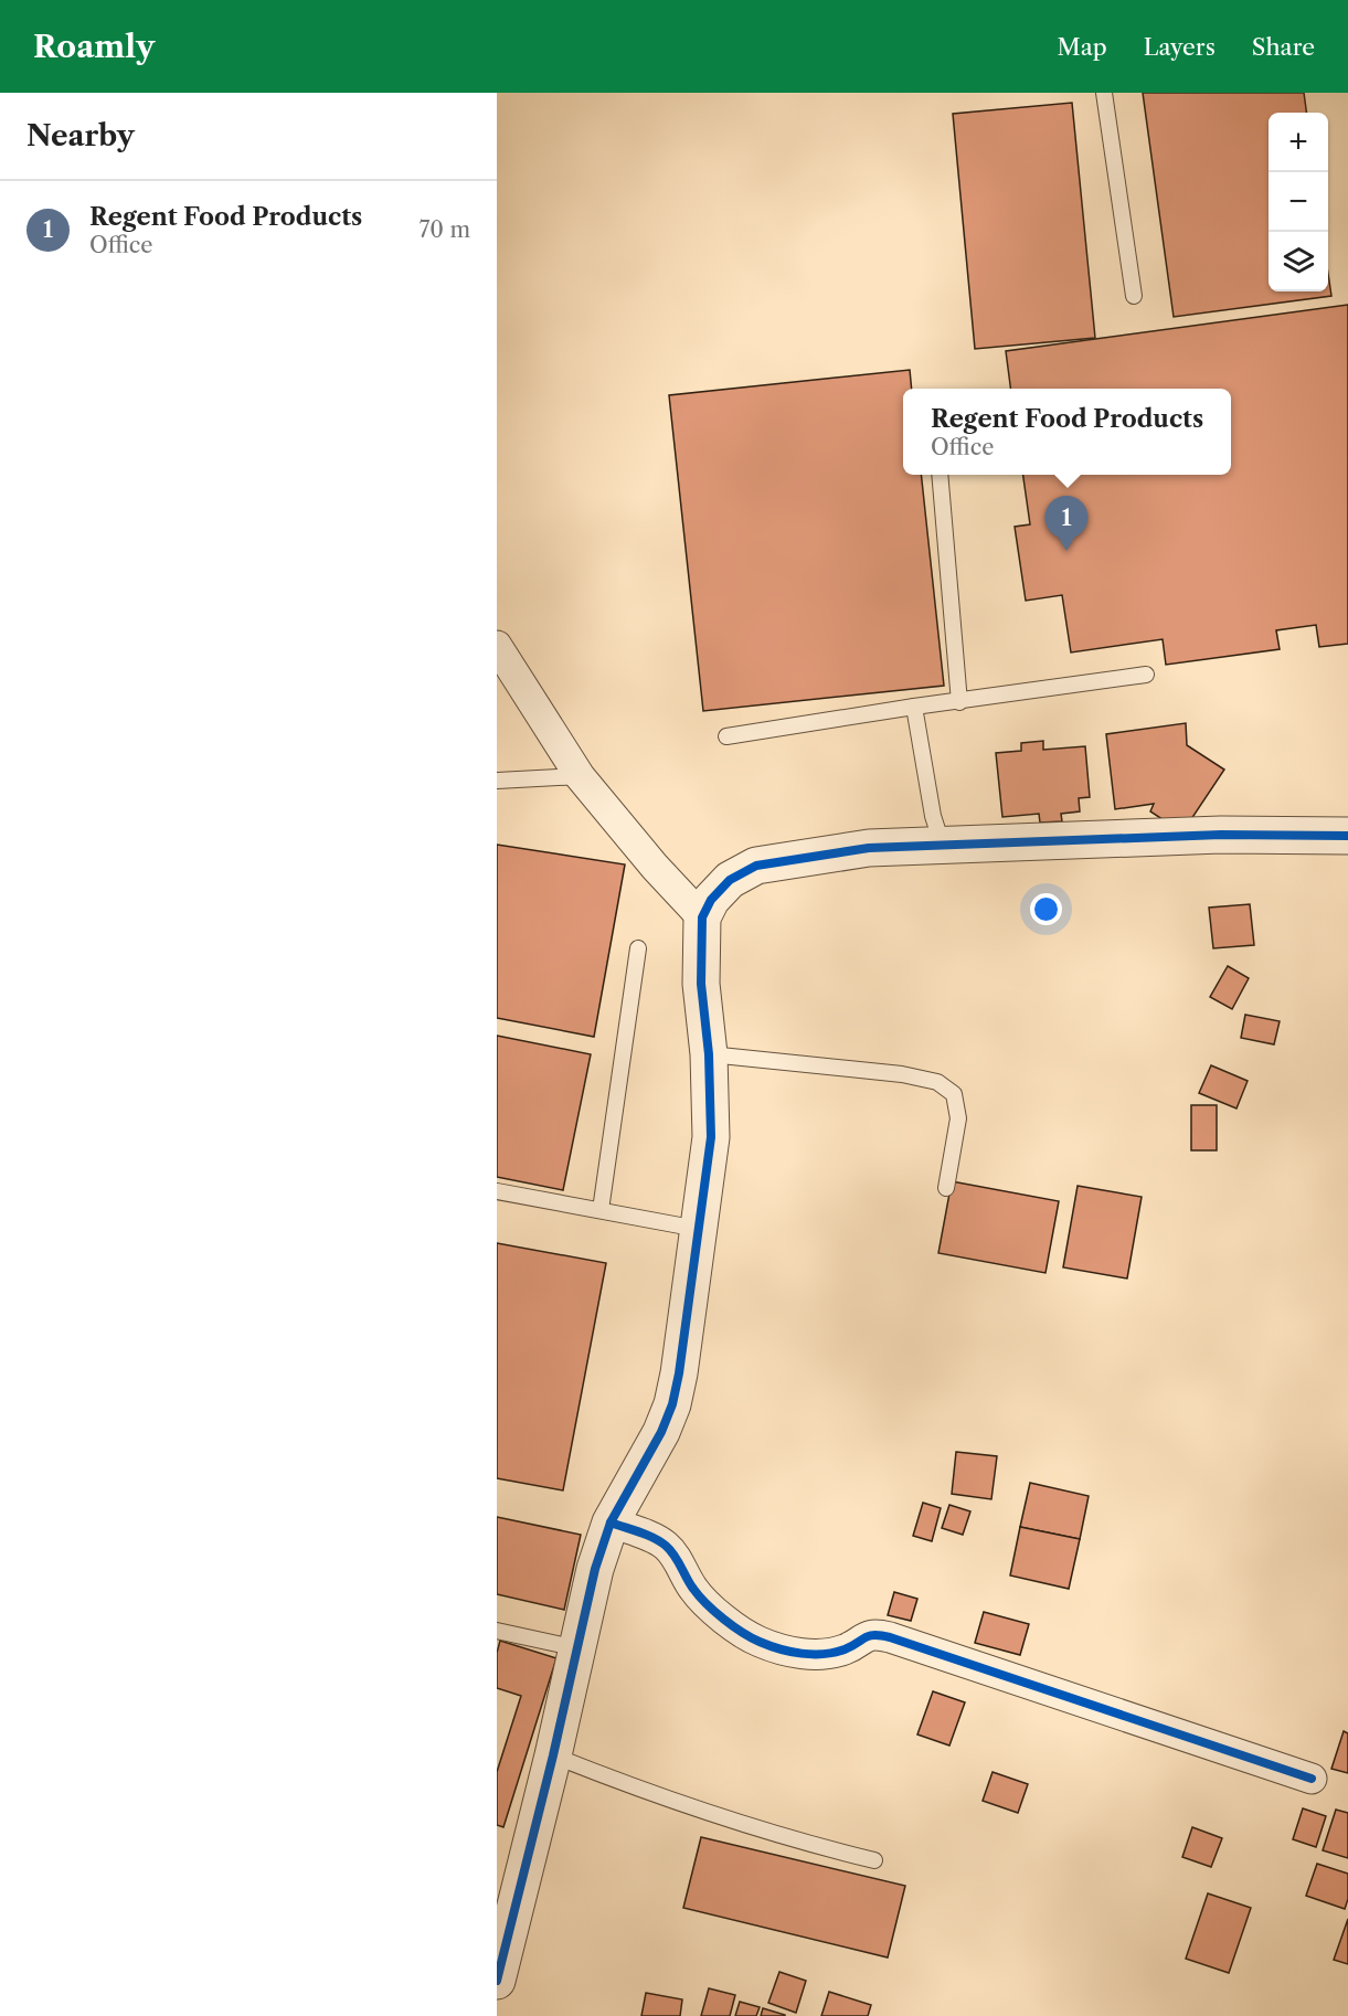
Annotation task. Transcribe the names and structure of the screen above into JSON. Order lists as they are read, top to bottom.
{
  "page": {
    "header": "Roamly",
    "nav": ["Map", "Layers", "Share"],
    "heading": "Nearby",
    "map_buttons": ["+", "−"],
    "list": [
      {
        "mark": "1",
        "name": "Regent Food Products",
        "note": "Office",
        "value": "70 m"
      }
    ],
    "popup": ["Regent Food Products", "Office"],
    "pins": "1"
  }
}
